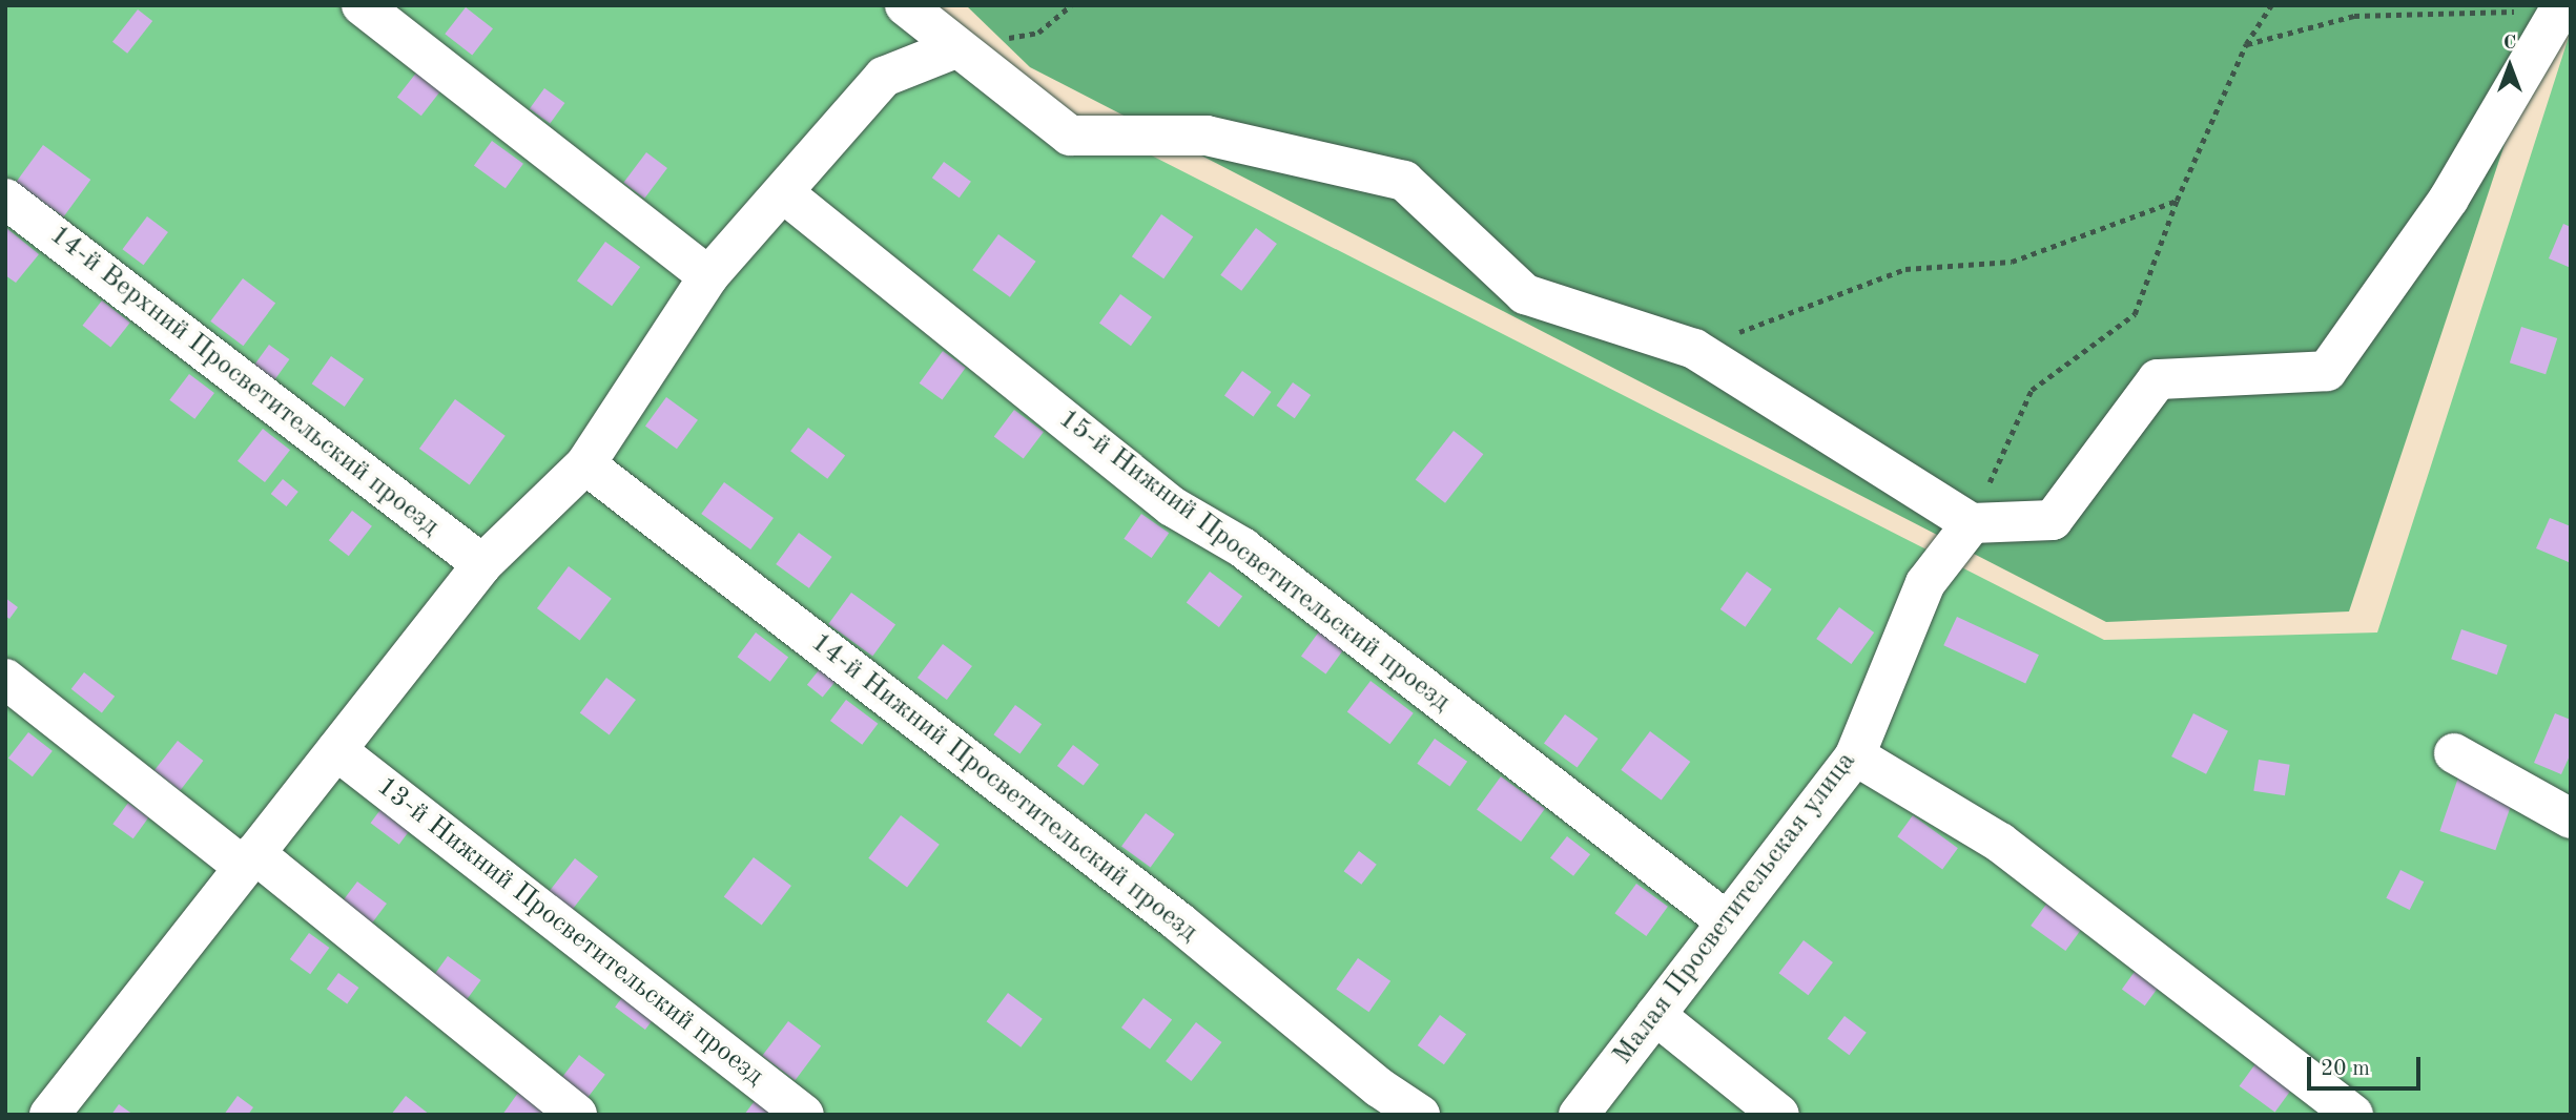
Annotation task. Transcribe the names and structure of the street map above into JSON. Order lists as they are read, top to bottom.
{
  "streets": {
    "lane": [
      "14-й Верхний Просветительский проезд",
      "15-й Нижний Просветительский проезд",
      "14-й Нижний Просветительский проезд",
      "Малая Просветительская улица",
      "13-й Нижний Просветительский проезд"
    ]
  },
  "crossings": [
    ["15-й Нижний Просветительский проезд", "Малая Просветительская улица"]
  ],
  "scale_bar": "20 m",
  "north": "top"
}
